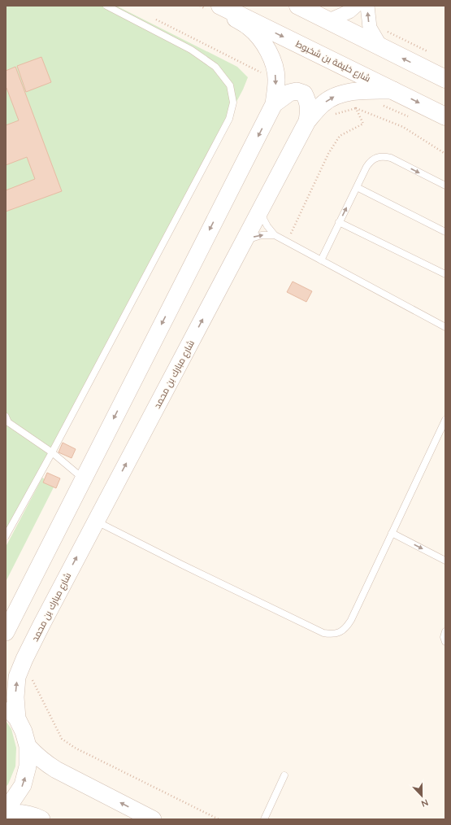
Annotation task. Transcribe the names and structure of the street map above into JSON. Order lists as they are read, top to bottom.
{
  "streets": {
    "main road": ["شارع خليفة بن شخبوط"],
    "street": ["شارع مبارك بن محمد"]
  },
  "crossings": [
    ["شارع خليفة بن شخبوط", "شارع مبارك بن محمد"]
  ],
  "north": "bottom"
}
